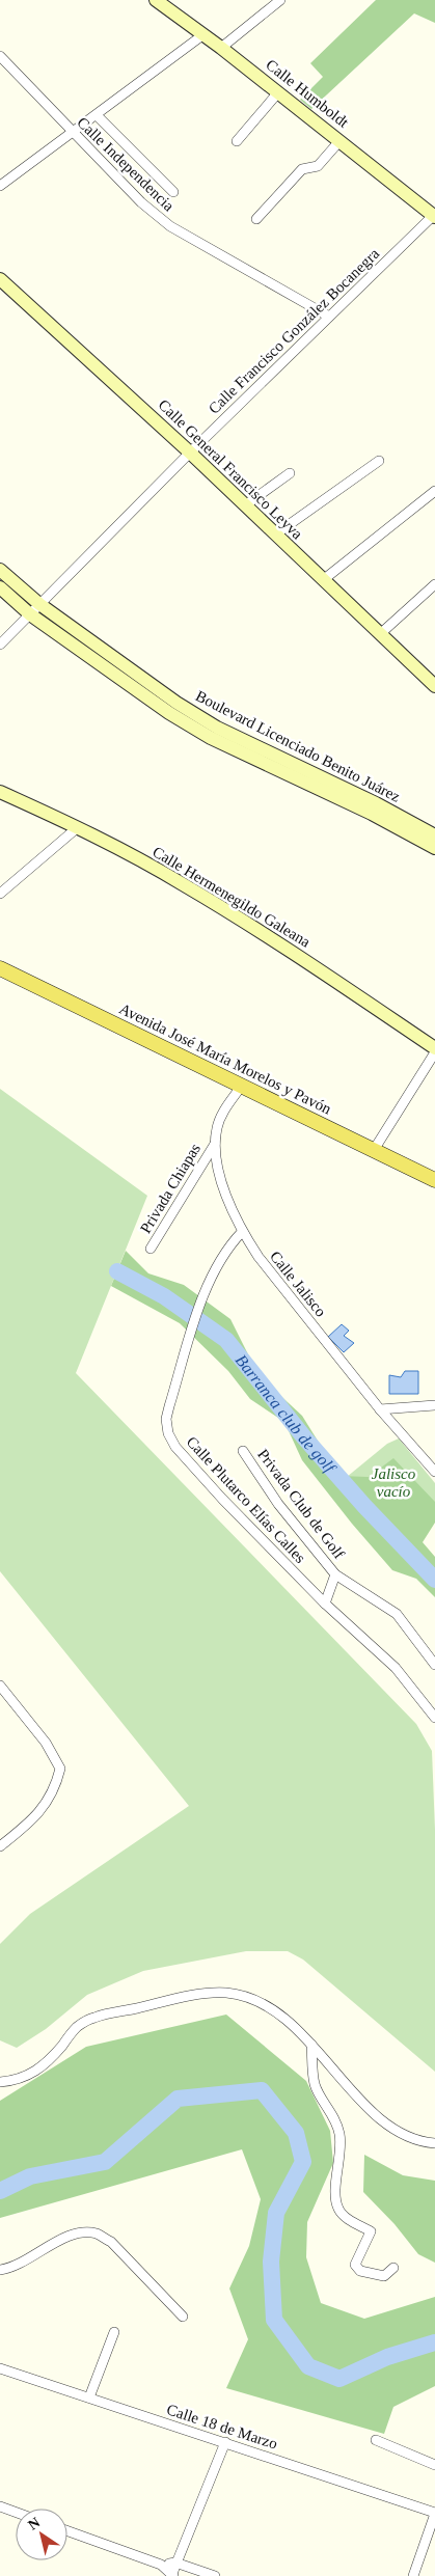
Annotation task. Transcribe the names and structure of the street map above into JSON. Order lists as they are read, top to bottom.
{
  "streets": {
    "main road": ["Avenida José María Morelos y Pavón"],
    "street": [
      "Calle Humboldt",
      "Calle Independencia",
      "Calle Francisco González Bocanegra",
      "Calle General Francisco Leyva",
      "Boulevard Licenciado Benito Juárez",
      "Calle Hermenegildo Galeana",
      "Privada Chiapas",
      "Calle Jalisco",
      "Calle Plutarco Elías Calles",
      "Privada Club de Golf",
      "Calle 18 de Marzo"
    ]
  },
  "crossings": [
    ["Calle Humboldt", "Calle Francisco González Bocanegra"],
    ["Calle Independencia", "Calle Francisco González Bocanegra"],
    ["Calle Francisco González Bocanegra", "Calle General Francisco Leyva"],
    ["Calle Francisco González Bocanegra", "Boulevard Licenciado Benito Juárez"],
    ["Avenida José María Morelos y Pavón", "Calle Jalisco"],
    ["Privada Chiapas", "Calle Jalisco"],
    ["Calle Jalisco", "Calle Plutarco Elías Calles"],
    ["Calle Plutarco Elías Calles", "Privada Club de Golf"]
  ],
  "water": ["Barranca club de golf"],
  "parks": ["Jalisco vacío"],
  "north": "top left"
}
